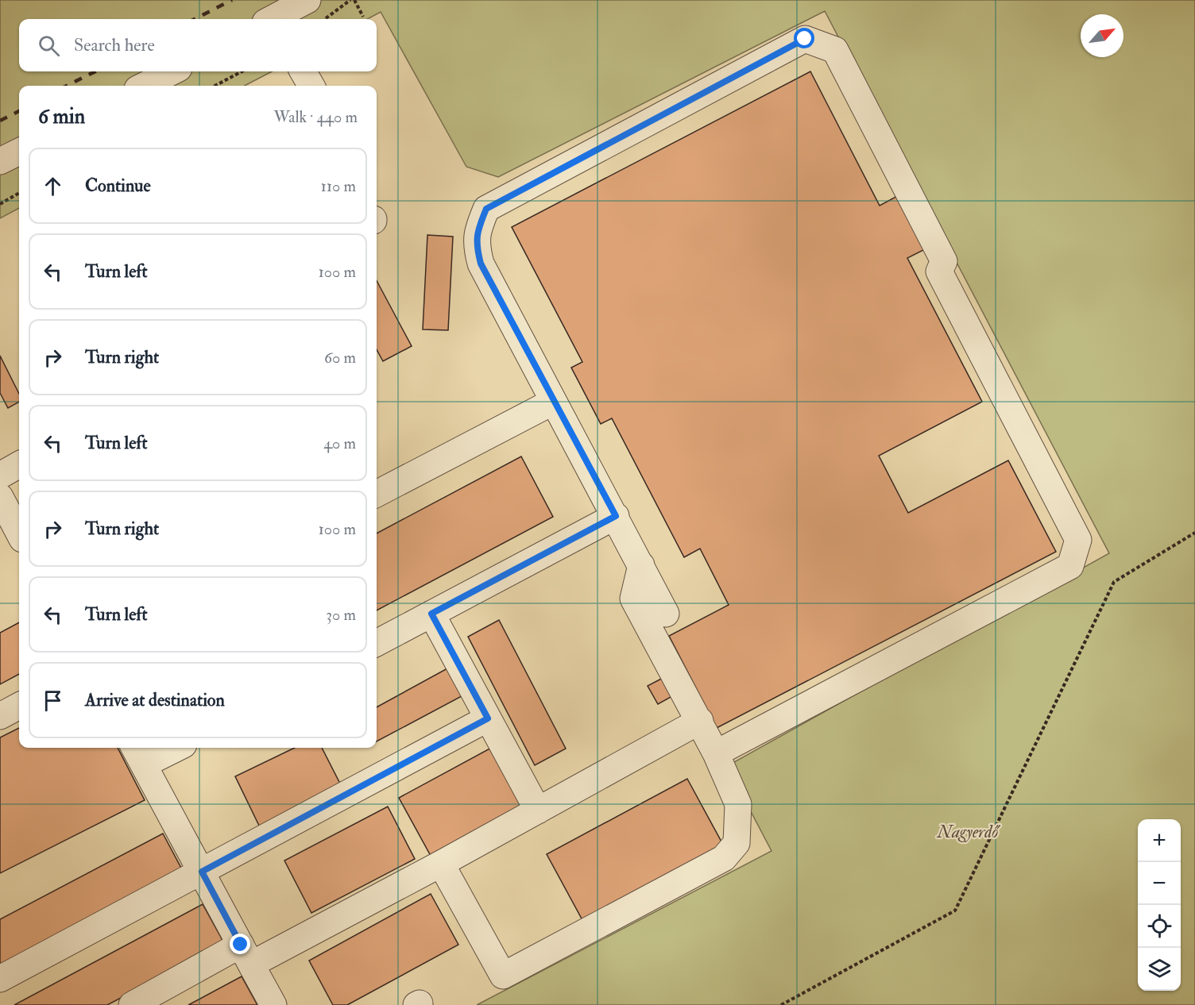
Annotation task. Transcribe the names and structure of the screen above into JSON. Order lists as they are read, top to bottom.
{
  "parks": ["Nagyerdő"],
  "north": "top right",
  "page": {
    "search": "Search here",
    "heading": ["6 min", "Walk · 440 m"],
    "list": [
      ["Continue", "110 m"],
      ["Turn left", "100 m"],
      ["Turn right", "60 m"],
      ["Turn left", "40 m"],
      ["Turn right", "100 m"],
      ["Turn left", "30 m"],
      "Arrive at destination"
    ],
    "map_buttons": ["+", "−"]
  }
}
